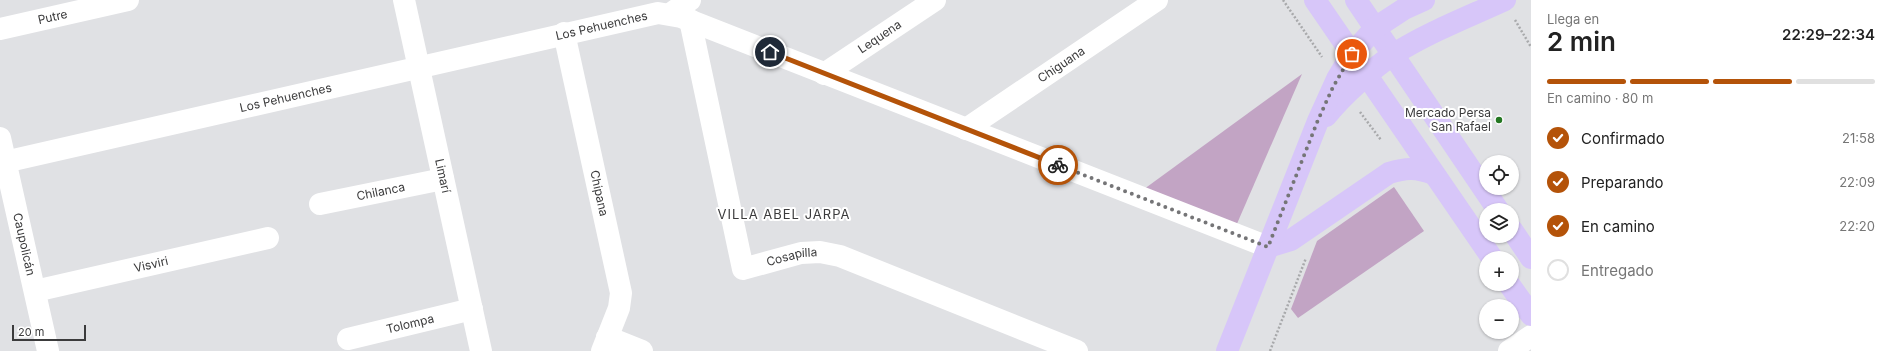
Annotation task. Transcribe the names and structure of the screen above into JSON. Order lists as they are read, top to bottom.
{
  "streets": {
    "street": [
      "Putre",
      "Los Pehuenches",
      "Lequena",
      "Chiguana",
      "Limarí",
      "Chilanca",
      "Chipana",
      "Caupolicán",
      "Cosapilla",
      "Visviri",
      "Tolompa"
    ]
  },
  "crossings": [
    ["Los Pehuenches", "Lequena"],
    ["Los Pehuenches", "Chiguana"],
    ["Los Pehuenches", "Limarí"],
    ["Los Pehuenches", "Chipana"],
    ["Los Pehuenches", "Caupolicán"],
    ["Los Pehuenches", "Cosapilla"],
    ["Limarí", "Chilanca"],
    ["Limarí", "Tolompa"],
    ["Caupolicán", "Visviri"]
  ],
  "districts": ["VILLA ABEL JARPA"],
  "places": ["Mercado Persa San Rafael"],
  "scale_bar": "20 m",
  "page": {
    "heading": ["2 min", "Llega en", "22:29–22:34"],
    "bar": "En camino · 80 m",
    "list": [
      ["Confirmado", "21:58"],
      ["Preparando", "22:09"],
      ["En camino", "22:20"],
      "Entregado"
    ],
    "map_buttons": ["+", "−"],
    "scale": "20 m"
  }
}
